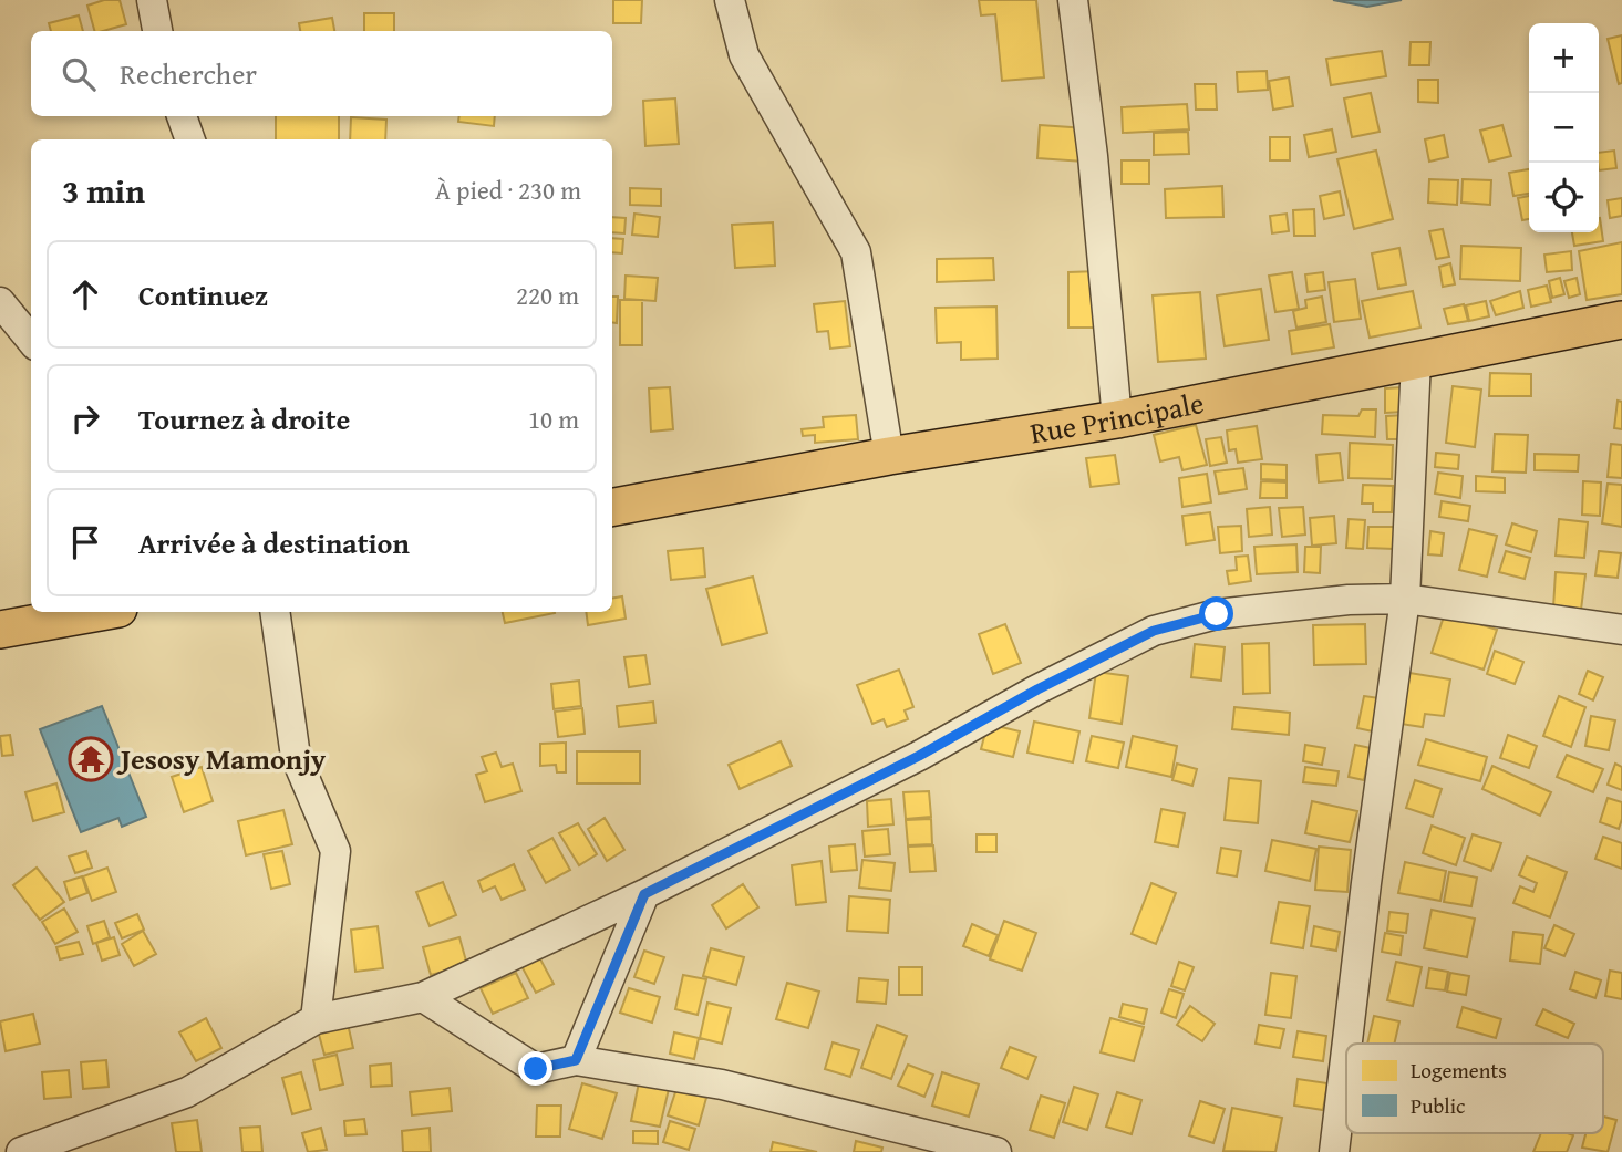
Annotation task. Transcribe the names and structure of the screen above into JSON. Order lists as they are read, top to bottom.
{
  "streets": {
    "main road": ["Rue Principale"]
  },
  "places": {
    "temple": ["Jesosy Mamonjy"]
  },
  "legend": ["Logements", "Public"],
  "page": {
    "map_buttons": ["+", "−"],
    "search": "Rechercher",
    "heading": ["3 min", "À pied · 230 m"],
    "list": [
      ["Continuez", "220 m"],
      ["Tournez à droite", "10 m"],
      "Arrivée à destination"
    ]
  }
}
